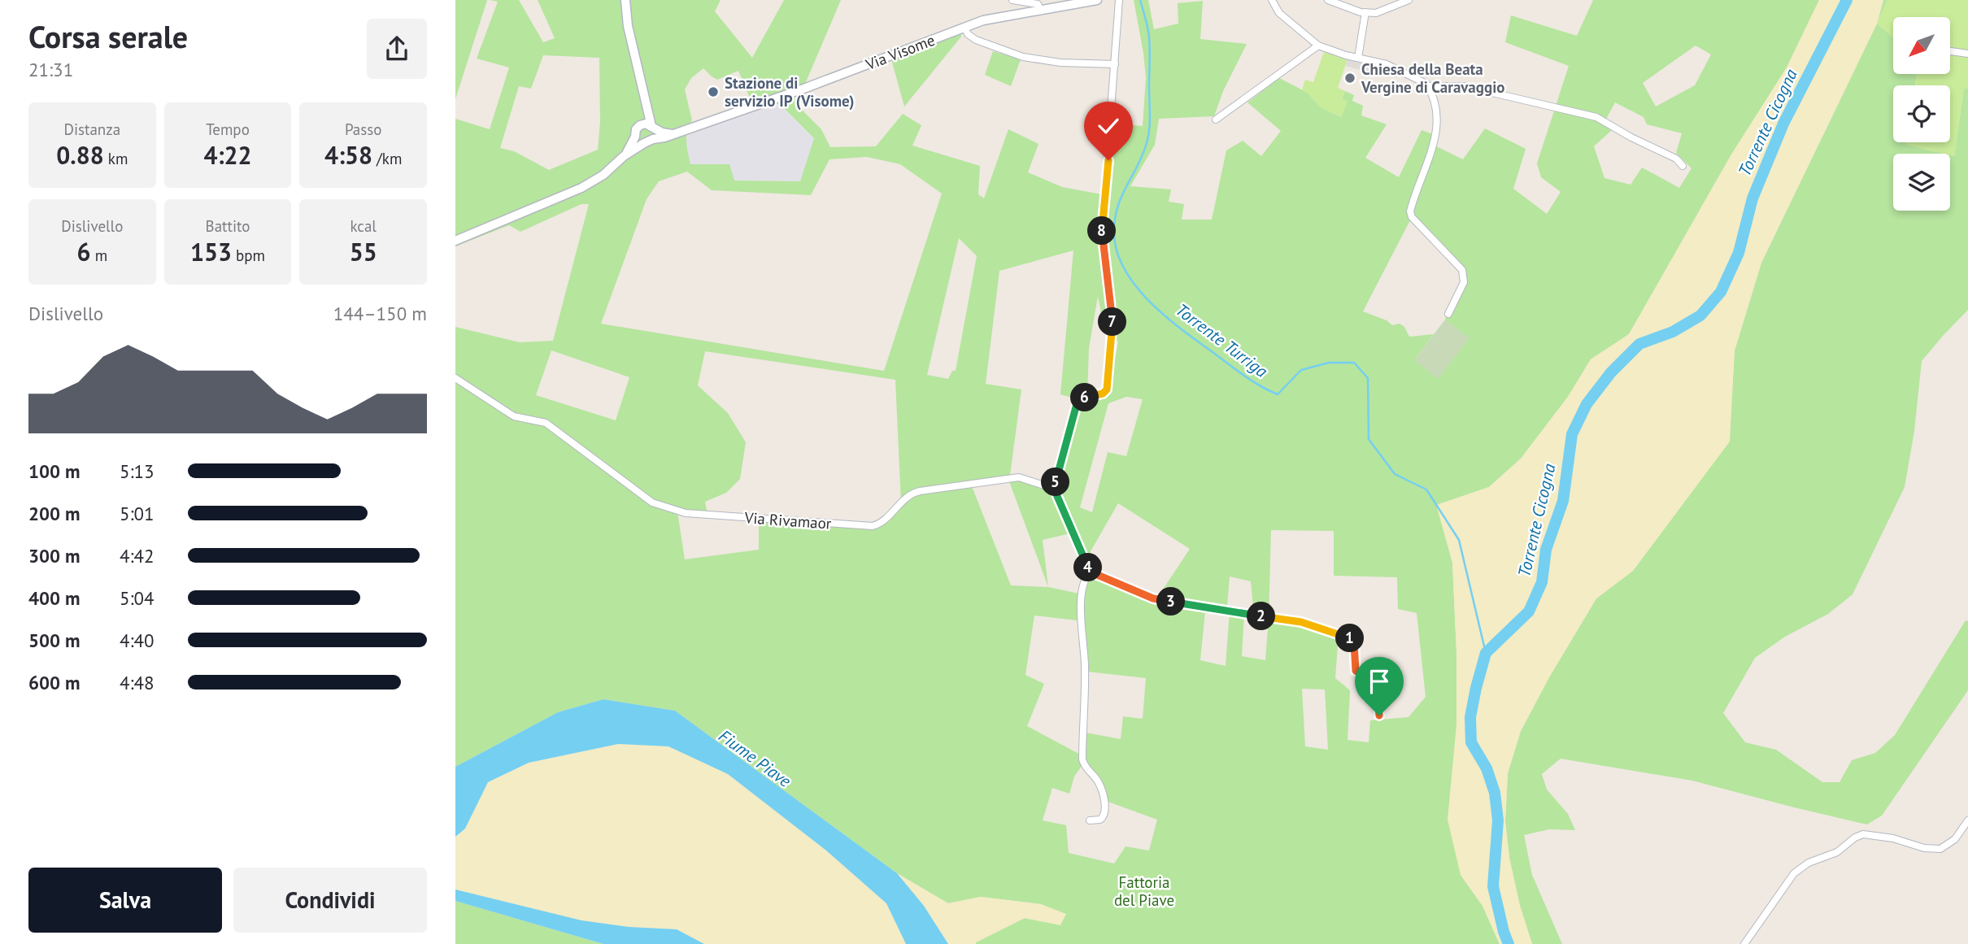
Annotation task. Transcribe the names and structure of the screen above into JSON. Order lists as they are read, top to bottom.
{
  "streets": {
    "street": ["Via Visome", "Via Rivamaor"]
  },
  "water": ["Torrente Cicogna", "Torrente Turriga", "Fiume Piave"],
  "parks": ["Fattoria del Piave"],
  "places": ["Chiesa della Beata Vergine di Caravaggio", "Stazione di servizio IP (Visome)"],
  "north": "bottom left",
  "page": {
    "heading": ["Corsa serale", "21:31"],
    "stats": [
      ["Distanza", "0.88 km"],
      ["Tempo", "4:22"],
      ["Passo", "4:58 /km"],
      ["Dislivello", "6 m"],
      ["Battito", "153 bpm"],
      ["kcal", "55"]
    ],
    "pins": [
      "8",
      "7",
      "6",
      "5",
      "4",
      "3",
      "2",
      "1"
    ],
    "chart": ["Dislivello", "144–150 m"],
    "list": [
      {
        "name": "100 m",
        "note": "5:13"
      },
      {
        "name": "200 m",
        "note": "5:01"
      },
      {
        "name": "300 m",
        "note": "4:42"
      },
      {
        "name": "400 m",
        "note": "5:04"
      },
      {
        "name": "500 m",
        "note": "4:40"
      },
      {
        "name": "600 m",
        "note": "4:48"
      }
    ],
    "buttons": ["Salva", "Condividi"]
  }
}
